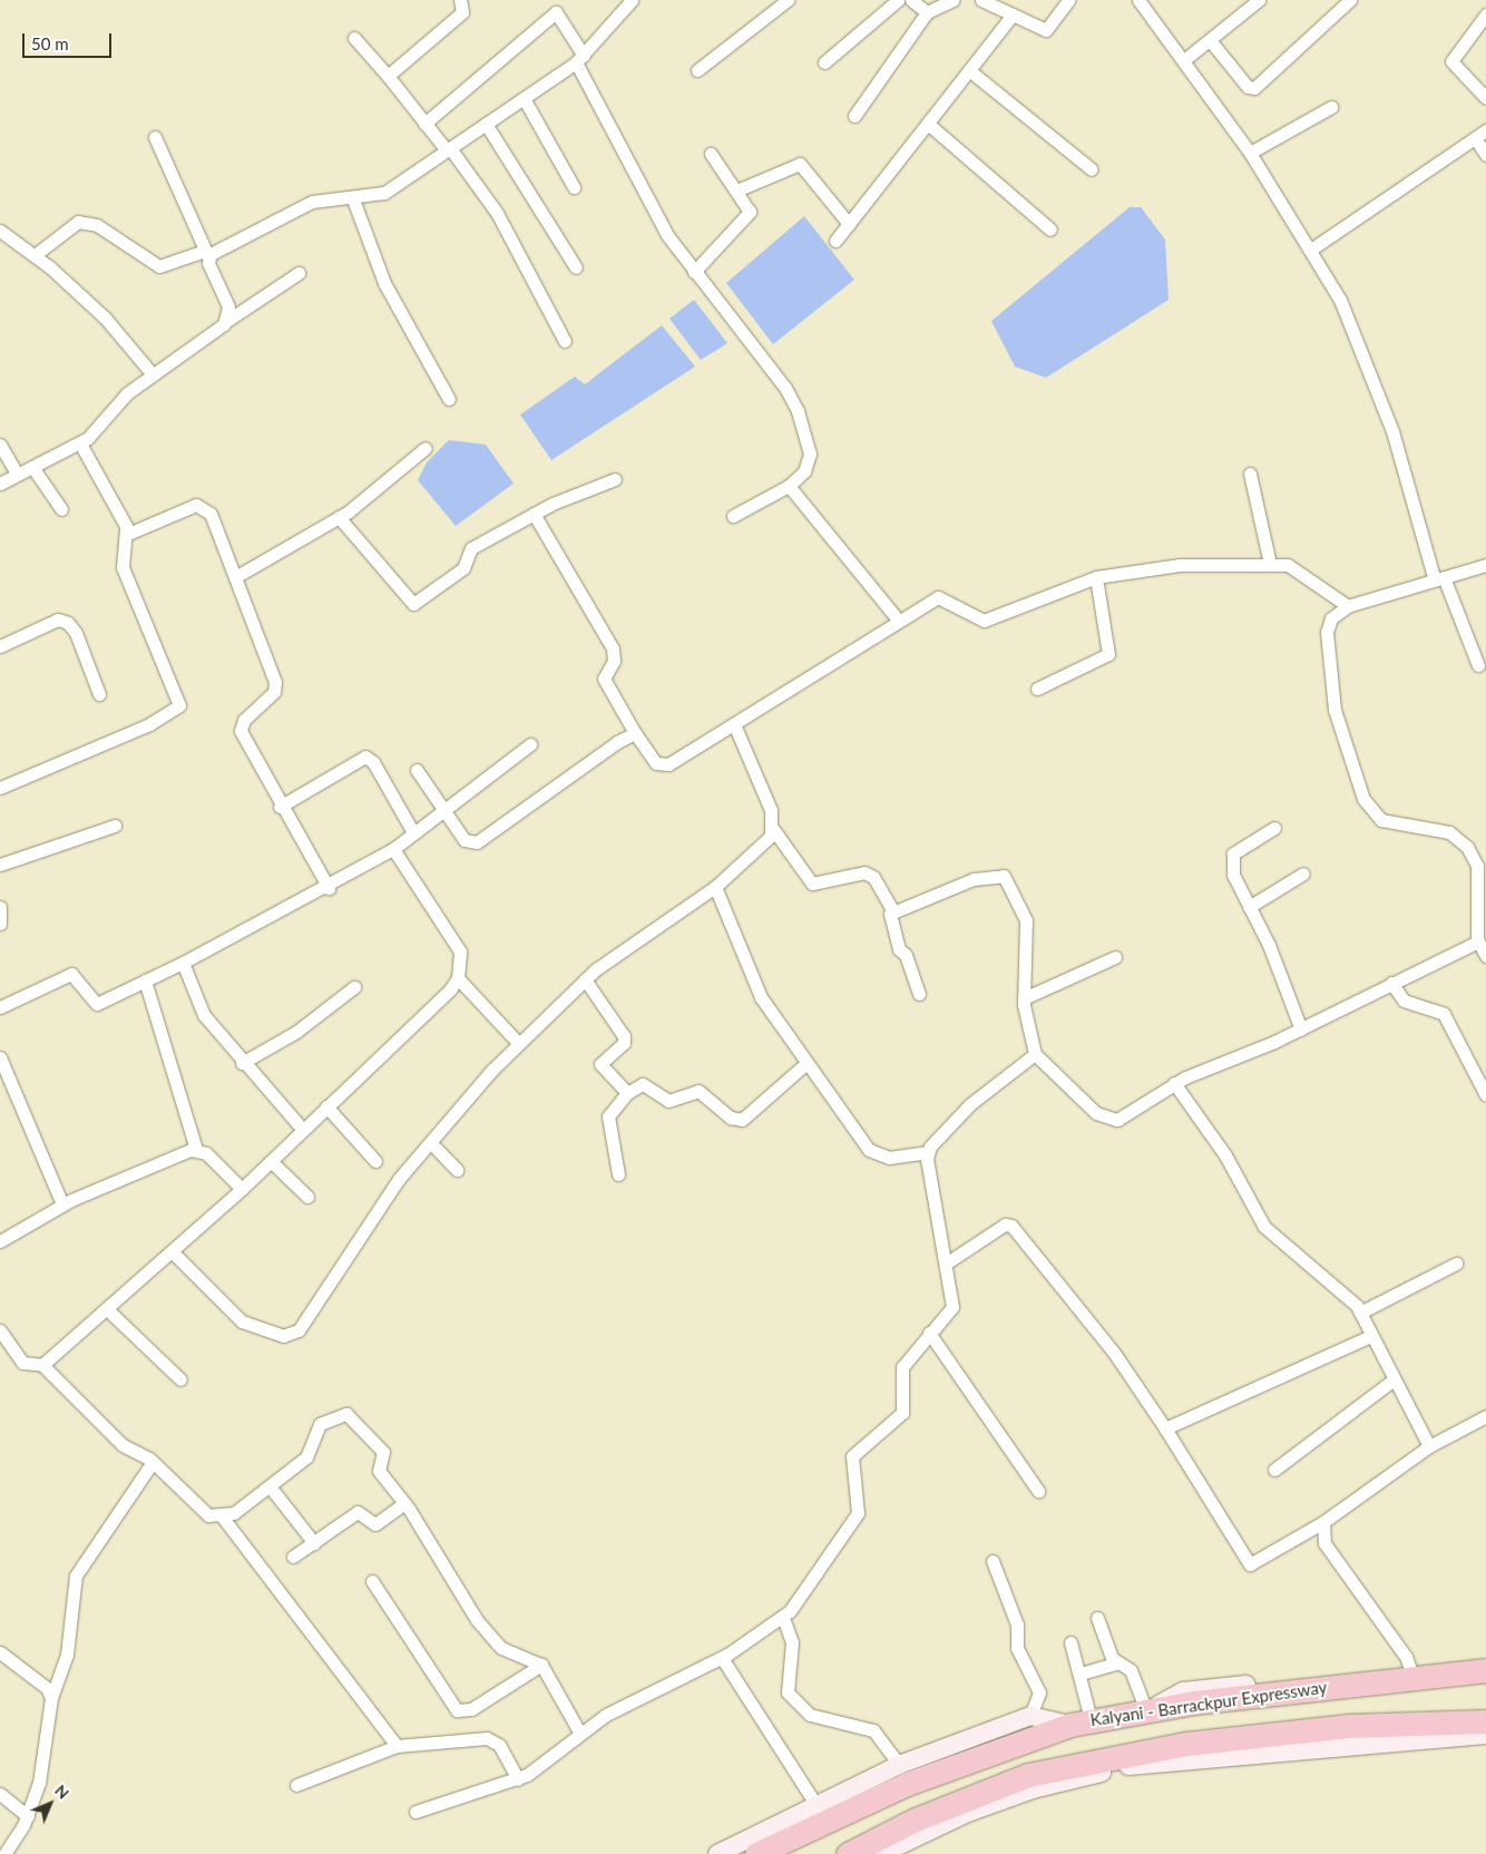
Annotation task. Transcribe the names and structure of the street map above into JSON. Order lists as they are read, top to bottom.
{
  "streets": {
    "highway": ["Kalyani - Barrackpur Expressway"]
  },
  "scale_bar": "50 m",
  "north": "top right"
}
